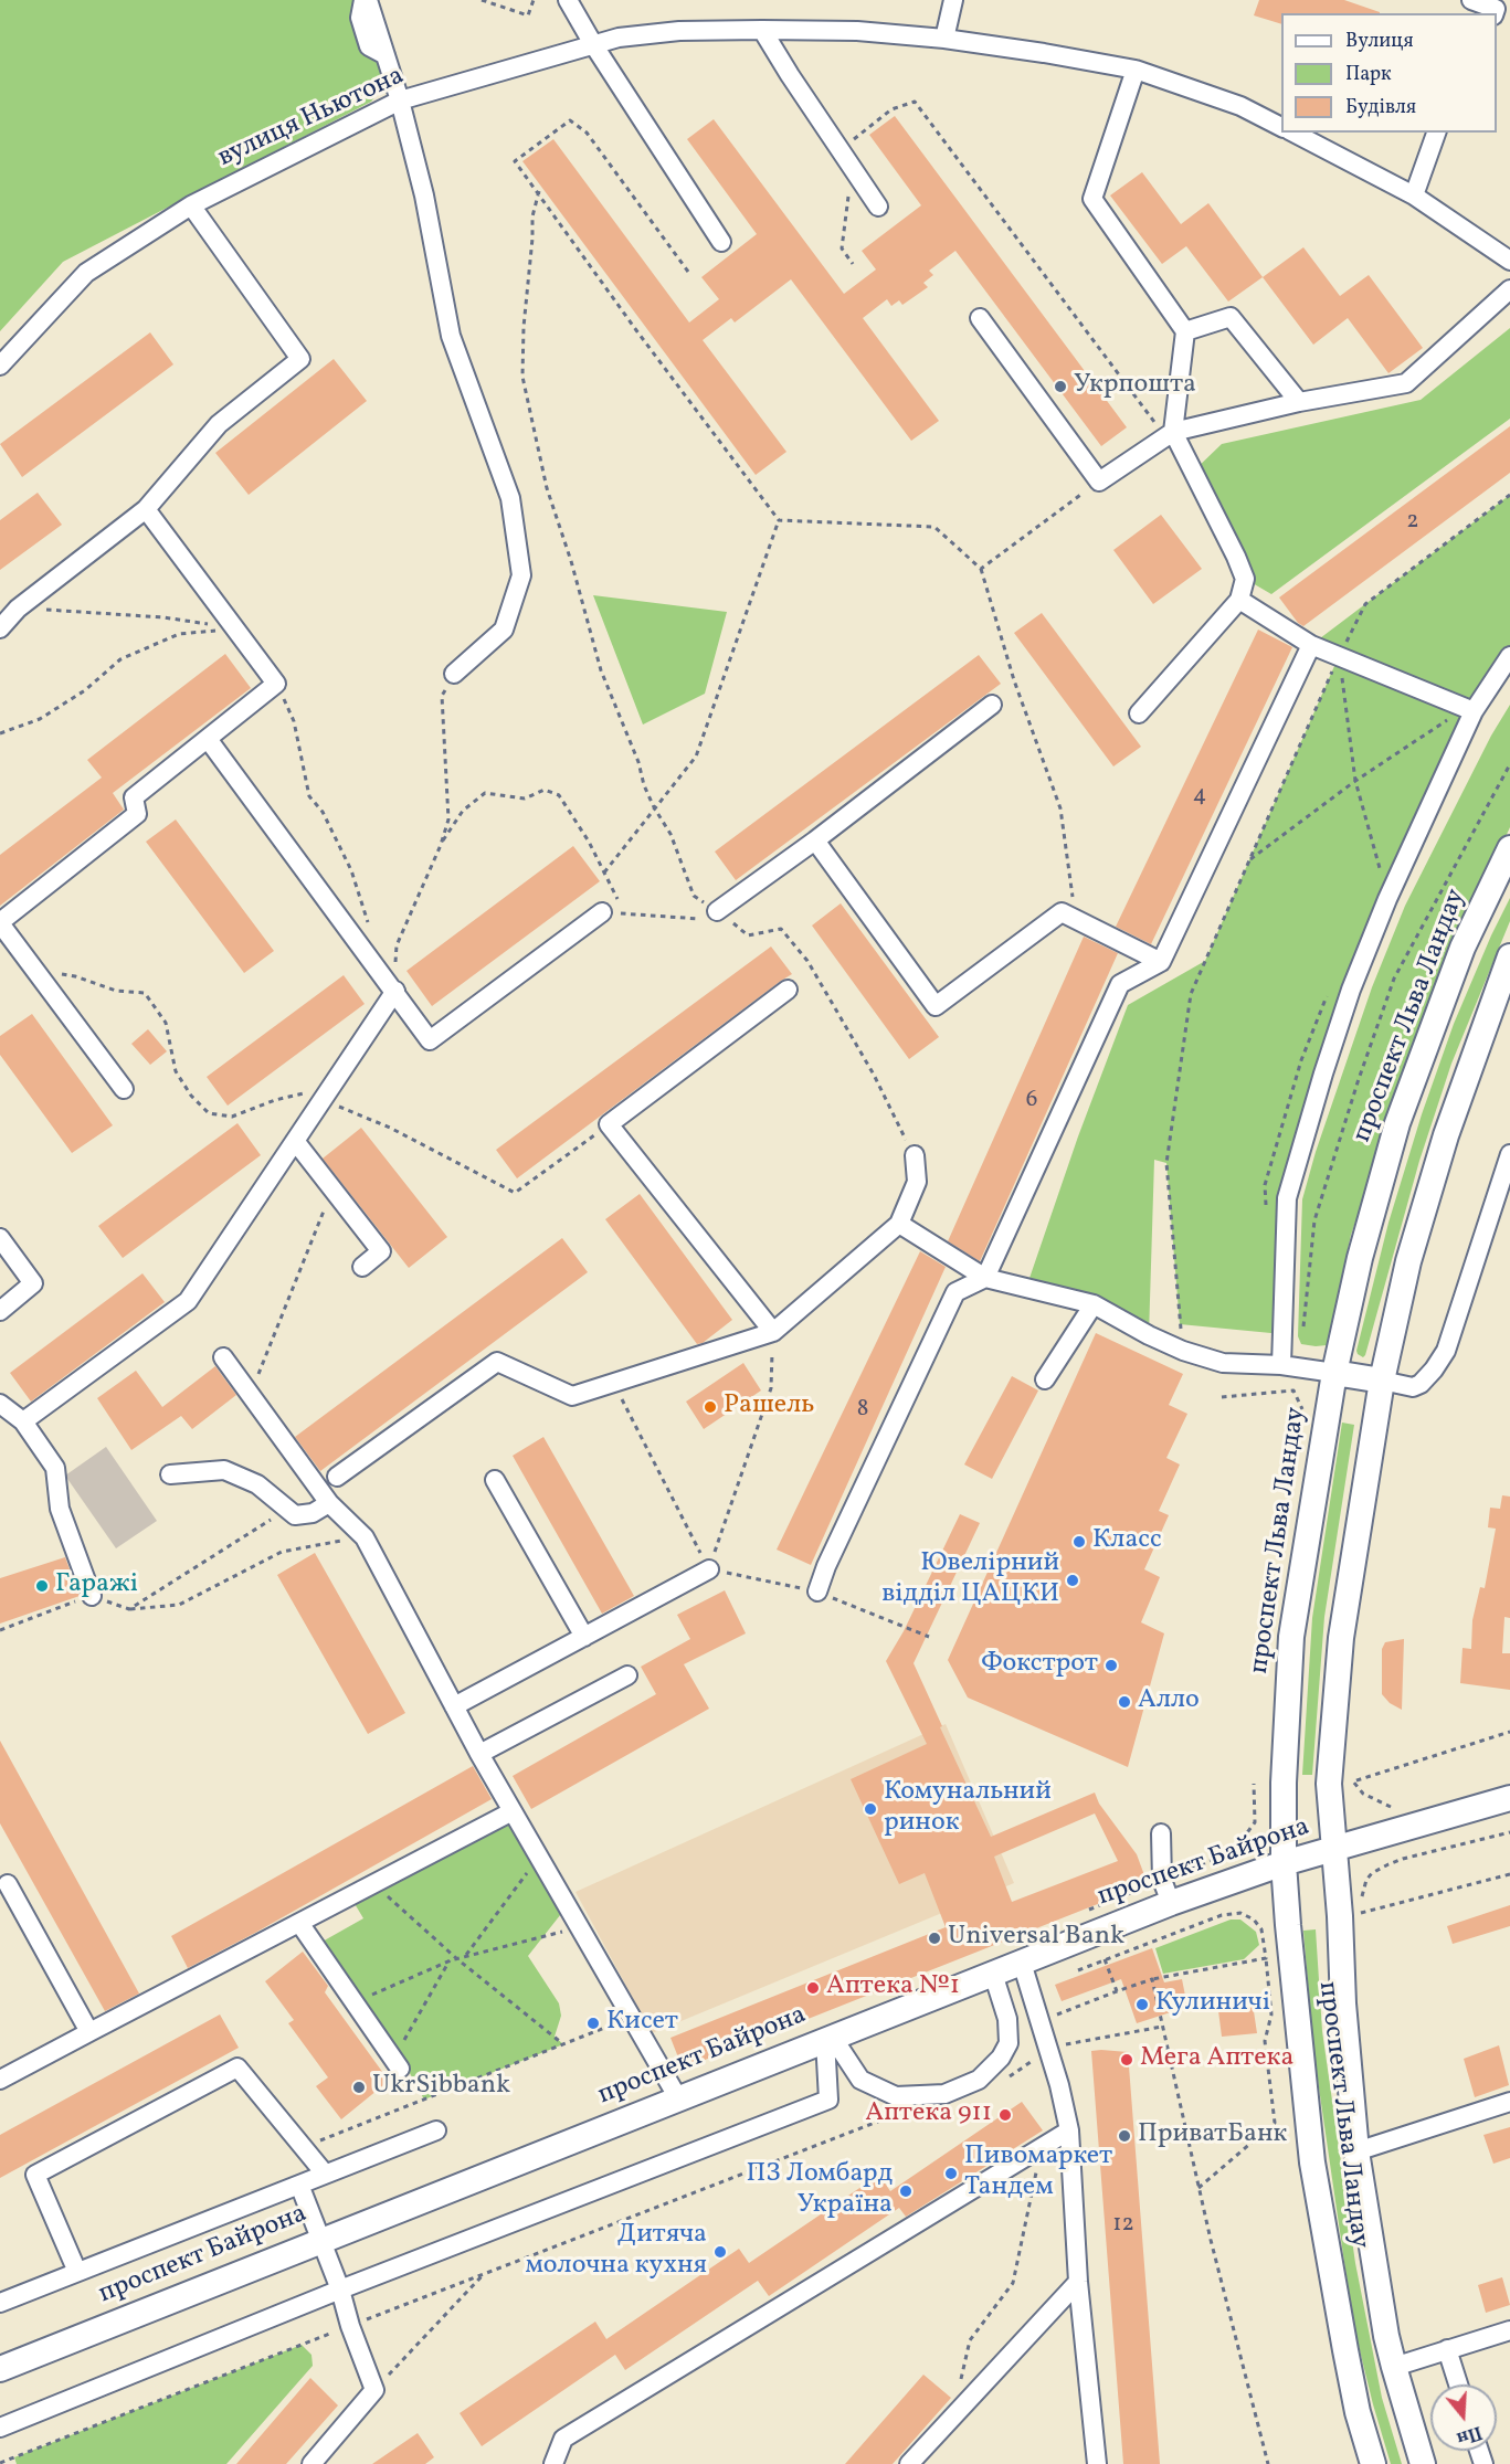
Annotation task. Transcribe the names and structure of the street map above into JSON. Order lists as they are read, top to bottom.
{
  "streets": {
    "main road": ["проспект Льва Ландау", "проспект Байрона"],
    "street": ["вулиця Ньютона"]
  },
  "crossings": [
    ["проспект Льва Ландау", "проспект Байрона"]
  ],
  "places": [
    "Укрпошта",
    "Рашель",
    "Класс",
    "Ювелірний відділ ЦАЦКИ",
    "Гаражі",
    "Фокстрот",
    "Алло",
    "Комунальний ринок",
    "Universal Bank",
    "Аптека №1",
    "Кулиничі",
    "Кисет",
    "Мега Аптека",
    "UkrSibbank",
    "Аптека 911",
    "ПриватБанк",
    "Пивомаркет Тандем",
    "ПЗ Ломбард Україна",
    "Дитяча молочна кухня"
  ],
  "house_numbers": [
    "2",
    "4",
    "6",
    "8",
    "12"
  ],
  "legend": ["Вулиця", "Парк", "Будівля"],
  "north": "bottom"
}
